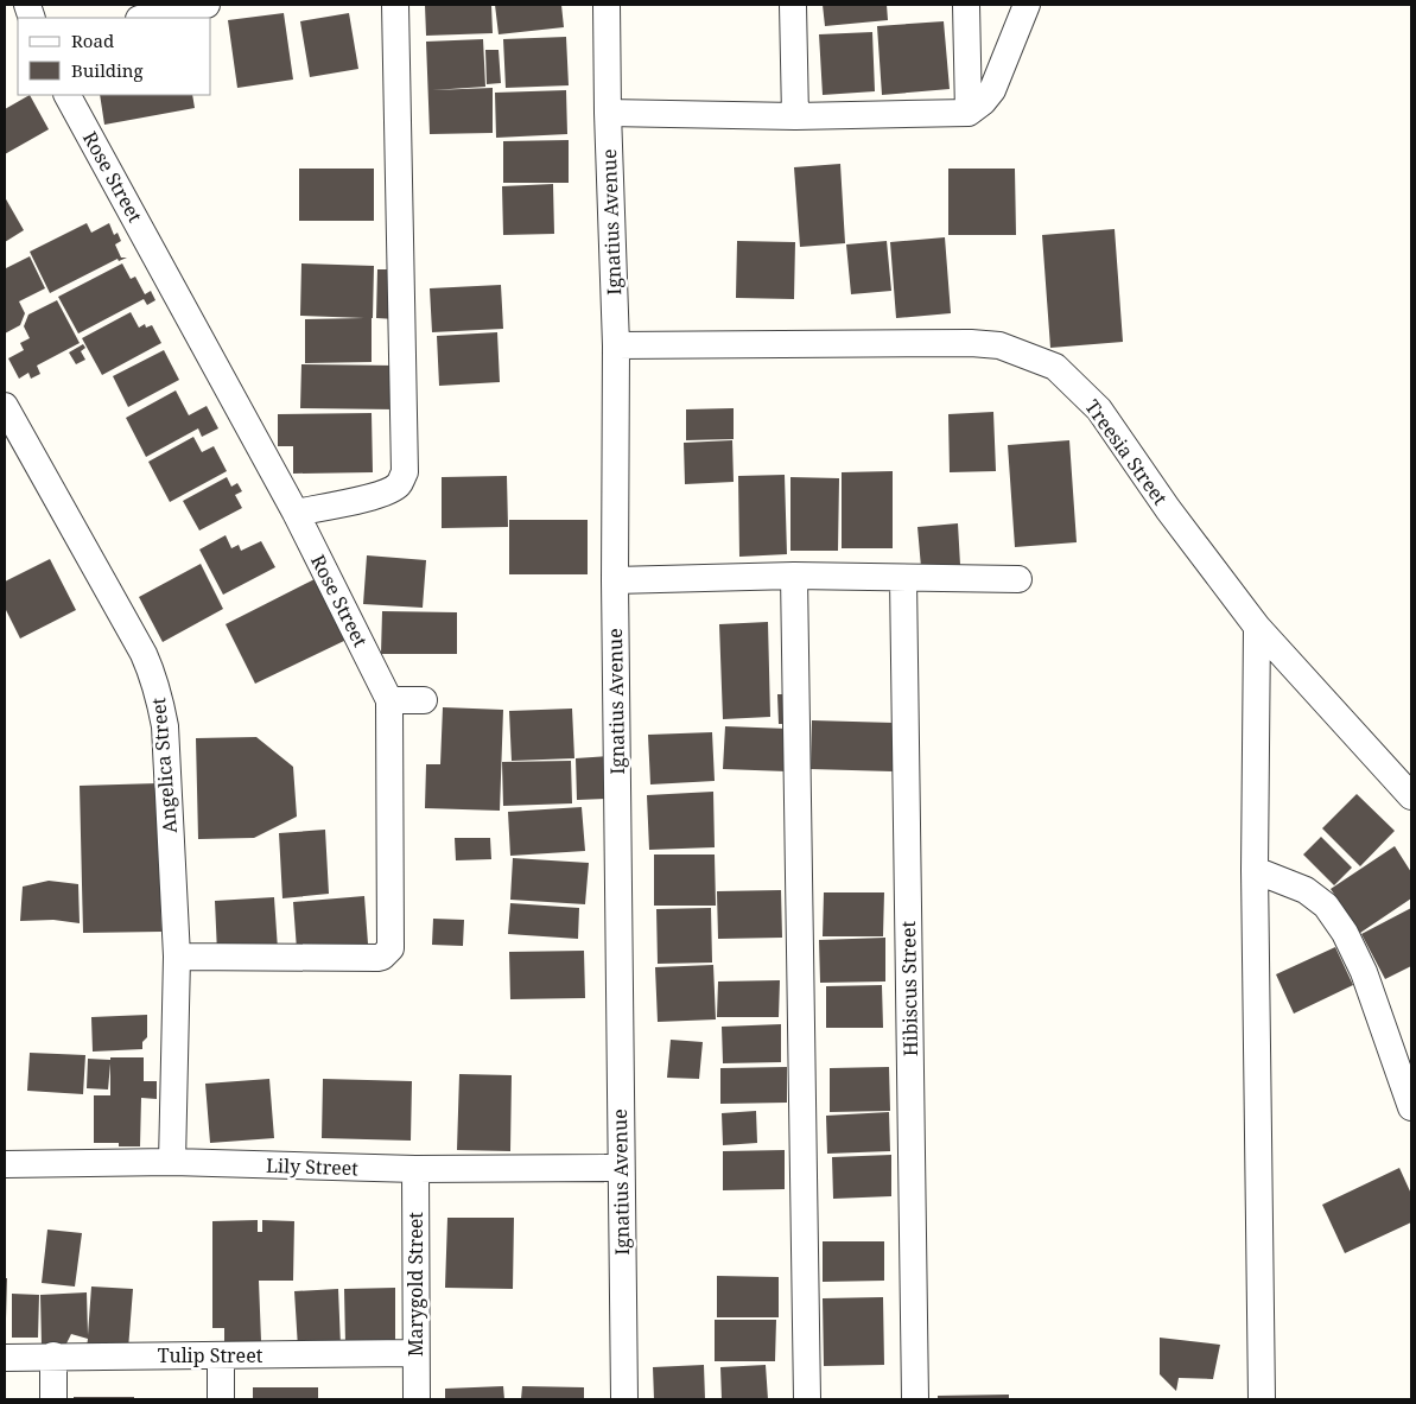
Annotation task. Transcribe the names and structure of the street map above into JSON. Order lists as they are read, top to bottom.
{
  "streets": {
    "street": [
      "Rose Street",
      "Ignatius Avenue",
      "Treesia Street",
      "Angelica Street",
      "Hibiscus Street",
      "Lily Street",
      "Marygold Street",
      "Tulip Street"
    ]
  },
  "crossings": [
    ["Rose Street", "Angelica Street"],
    ["Ignatius Avenue", "Treesia Street"],
    ["Ignatius Avenue", "Lily Street"],
    ["Angelica Street", "Lily Street"],
    ["Lily Street", "Marygold Street"],
    ["Marygold Street", "Tulip Street"]
  ],
  "legend": ["Road", "Building"]
}
